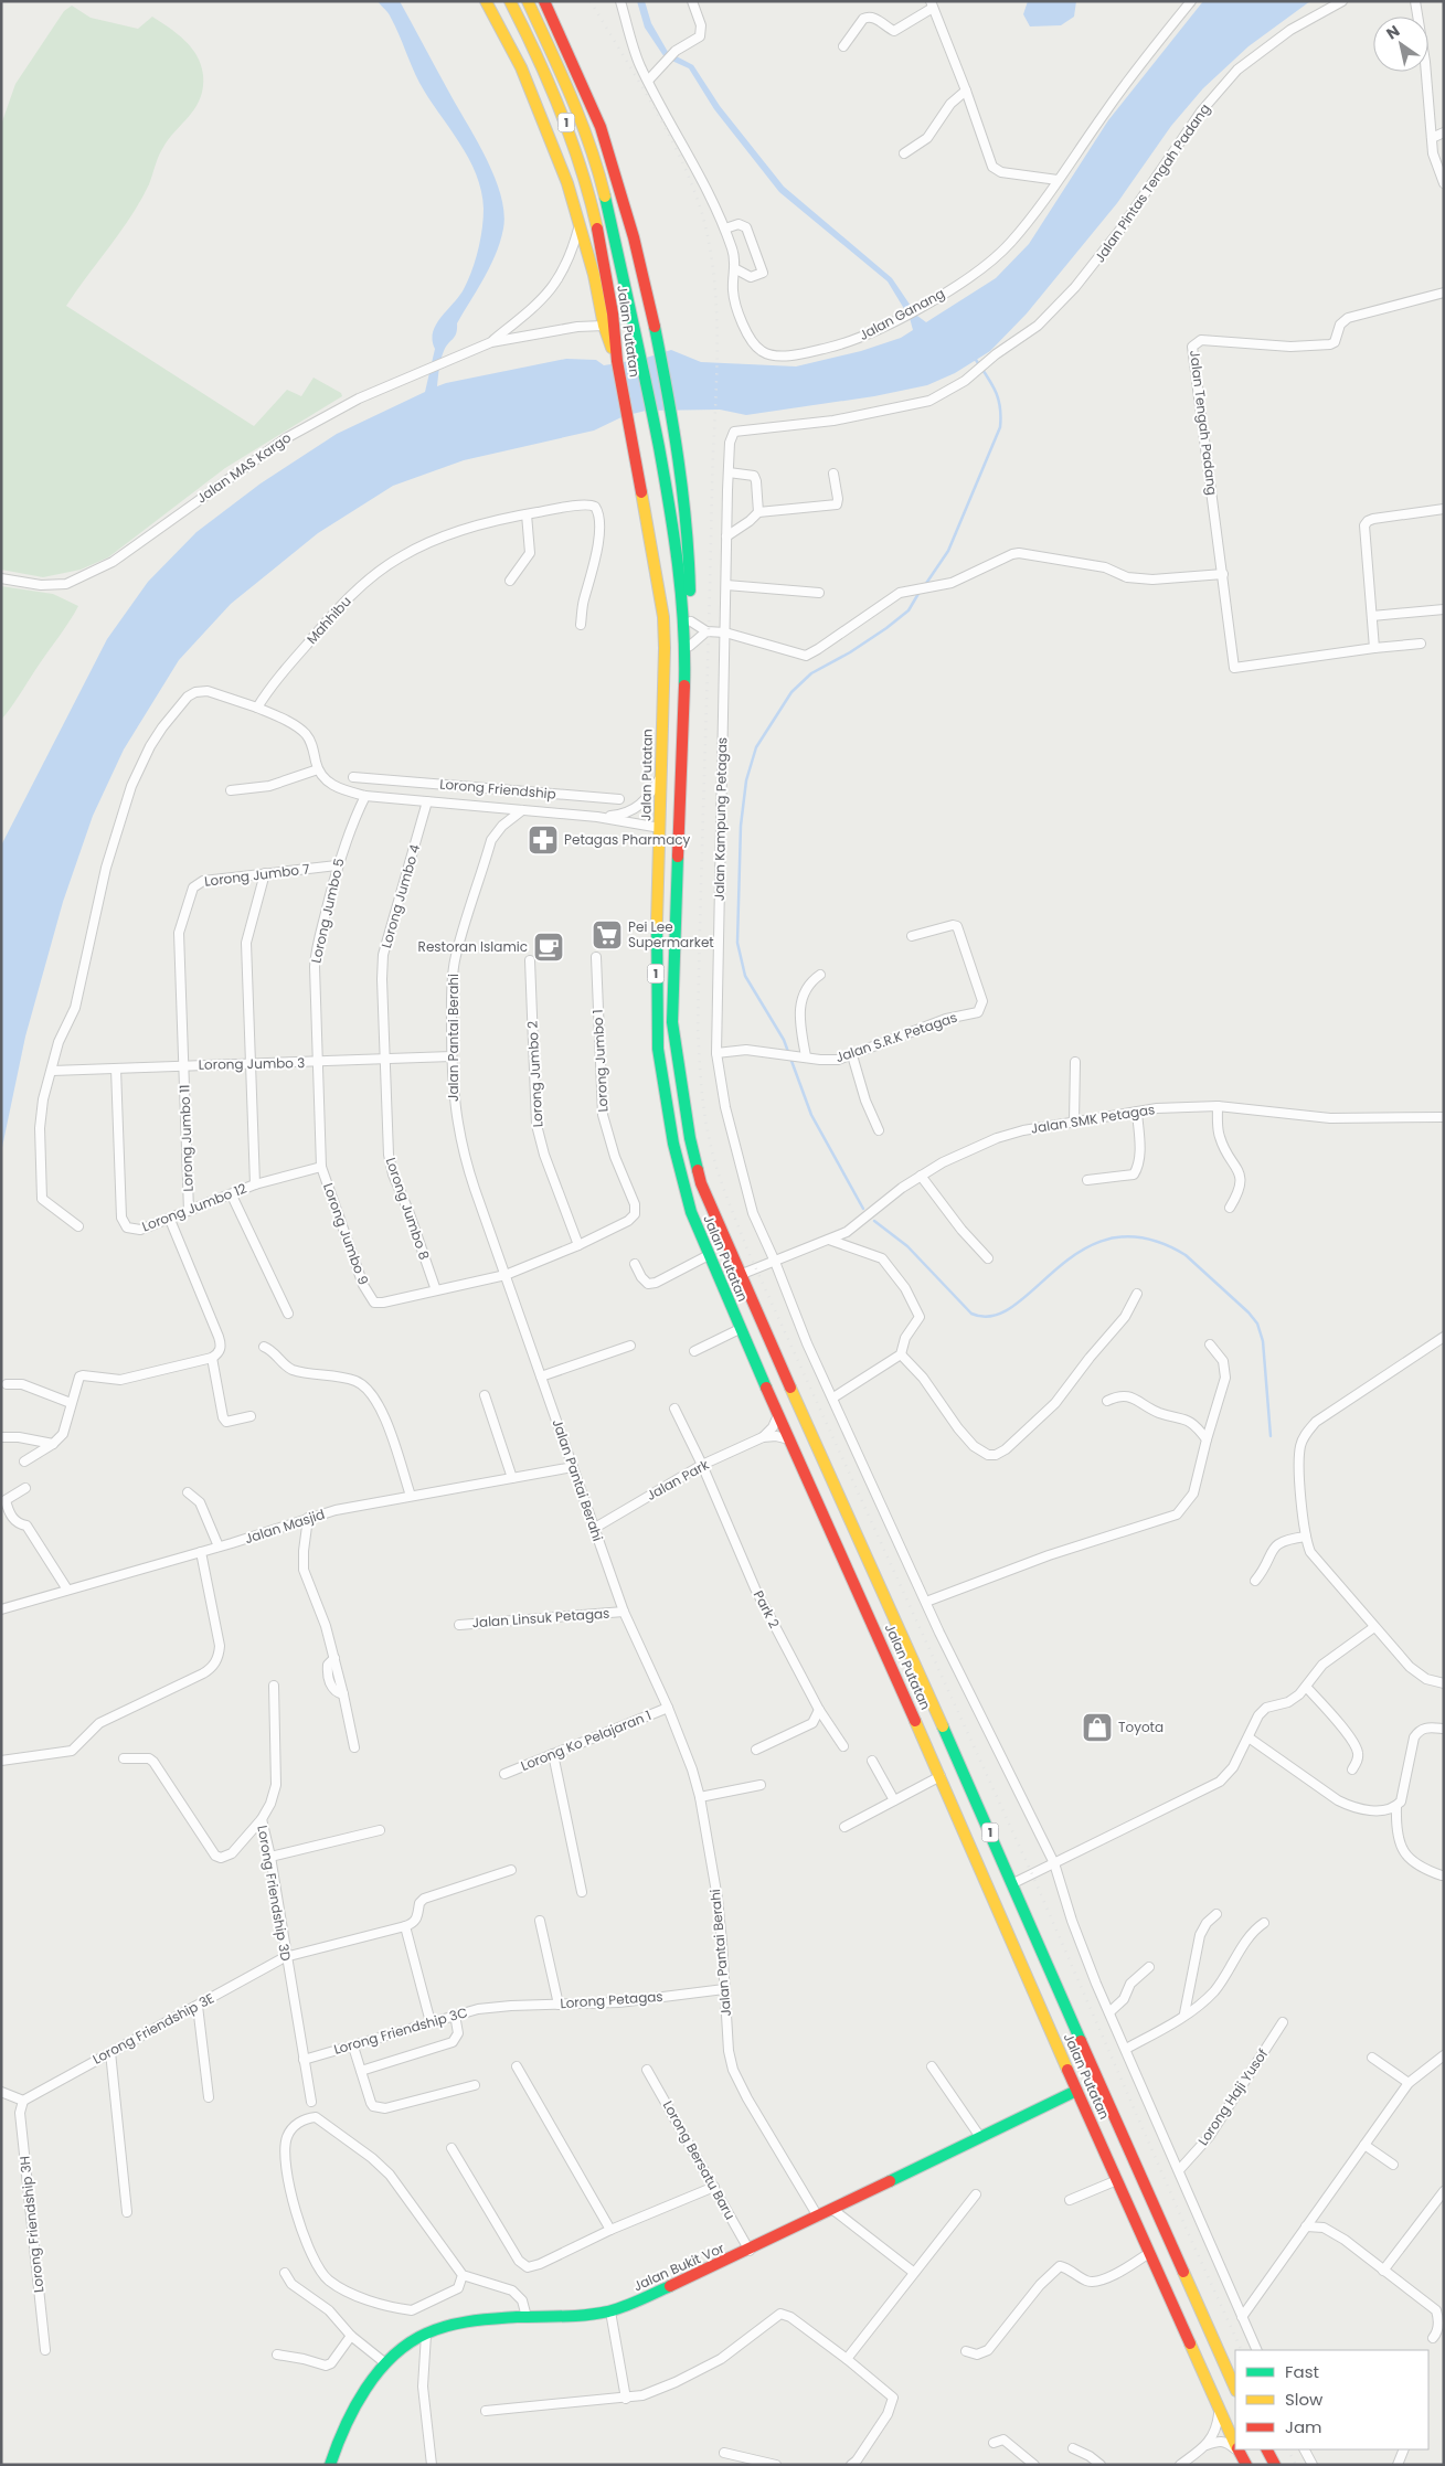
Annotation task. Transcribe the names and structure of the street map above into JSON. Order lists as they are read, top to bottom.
{
  "streets": {
    "main road": ["1", "Jalan Putatan", "Jalan Bukit Vor"],
    "street": [
      "Jalan Pintas Tengah Padang",
      "Jalan Ganang",
      "Jalan Tengah Padang",
      "Jalan MAS Kargo",
      "Mahhibu",
      "Lorong Friendship",
      "Jalan Kampung Petagas",
      "Lorong Jumbo 7",
      "Lorong Jumbo 4",
      "Lorong Jumbo 5",
      "Jalan Pantai Berahi",
      "Jalan S.R.K Petagas",
      "Lorong Jumbo 1",
      "Lorong Jumbo 3",
      "Lorong Jumbo 2",
      "Jalan SMK Petagas",
      "Lorong Jumbo 11",
      "Lorong Jumbo 12",
      "Lorong Jumbo 8",
      "Lorong Jumbo 9",
      "Jalan Park",
      "Jalan Masjid",
      "Park 2",
      "Jalan Linsuk Petagas",
      "Lorong Ko Pelajaran 1",
      "Lorong Friendship 3D",
      "Lorong Petagas",
      "Lorong Friendship 3E",
      "Lorong Friendship 3C",
      "Lorong Haji Yusof",
      "Lorong Bersatu Baru",
      "Lorong Friendship 3H"
    ]
  },
  "crossings": [
    ["Jalan Pintas Tengah Padang", "Jalan Kampung Petagas"],
    ["Jalan Putatan", "Jalan SMK Petagas"],
    ["Jalan Putatan", "Jalan Park"],
    ["Jalan Putatan", "Jalan Bukit Vor"],
    ["Jalan Kampung Petagas", "Jalan S.R.K Petagas"],
    ["Jalan Kampung Petagas", "Jalan SMK Petagas"],
    ["Jalan Kampung Petagas", "Lorong Haji Yusof"],
    ["Lorong Jumbo 7", "Lorong Jumbo 5"],
    ["Lorong Jumbo 7", "Lorong Jumbo 3"],
    ["Lorong Jumbo 7", "Lorong Jumbo 11"],
    ["Lorong Jumbo 4", "Lorong Jumbo 3"],
    ["Lorong Jumbo 4", "Lorong Jumbo 8"],
    ["Lorong Jumbo 5", "Lorong Jumbo 3"],
    ["Lorong Jumbo 5", "Lorong Jumbo 9"],
    ["Jalan Pantai Berahi", "Lorong Jumbo 1"],
    ["Jalan Pantai Berahi", "Lorong Jumbo 3"],
    ["Jalan Pantai Berahi", "Lorong Jumbo 9"],
    ["Jalan Pantai Berahi", "Jalan Park"],
    ["Jalan Pantai Berahi", "Jalan Masjid"],
    ["Jalan Pantai Berahi", "Jalan Linsuk Petagas"],
    ["Jalan Pantai Berahi", "Lorong Ko Pelajaran 1"],
    ["Jalan Pantai Berahi", "Lorong Petagas"],
    ["Jalan Pantai Berahi", "Jalan Bukit Vor"],
    ["Lorong Jumbo 1", "Lorong Jumbo 2"],
    ["Lorong Jumbo 1", "Lorong Jumbo 9"],
    ["Lorong Jumbo 3", "Lorong Jumbo 11"],
    ["Lorong Jumbo 3", "Lorong Jumbo 12"],
    ["Lorong Jumbo 3", "Lorong Jumbo 8"],
    ["Lorong Jumbo 3", "Lorong Jumbo 9"],
    ["Lorong Jumbo 11", "Lorong Jumbo 12"],
    ["Lorong Jumbo 12", "Lorong Jumbo 9"],
    ["Lorong Jumbo 8", "Lorong Jumbo 9"],
    ["Jalan Park", "Park 2"],
    ["Lorong Friendship 3D", "Lorong Friendship 3E"],
    ["Lorong Friendship 3D", "Lorong Friendship 3C"],
    ["Lorong Petagas", "Lorong Friendship 3C"],
    ["Lorong Friendship 3E", "Lorong Friendship 3H"],
    ["Lorong Bersatu Baru", "Jalan Bukit Vor"]
  ],
  "places": {
    "pharmacy": ["Petagas Pharmacy"],
    "supermarket": ["Pei Lee Supermarket"],
    "cafe": ["Restoran Islamic"],
    "shop": ["Toyota"]
  },
  "legend": ["Fast", "Slow", "Jam"],
  "north": "top left"
}
